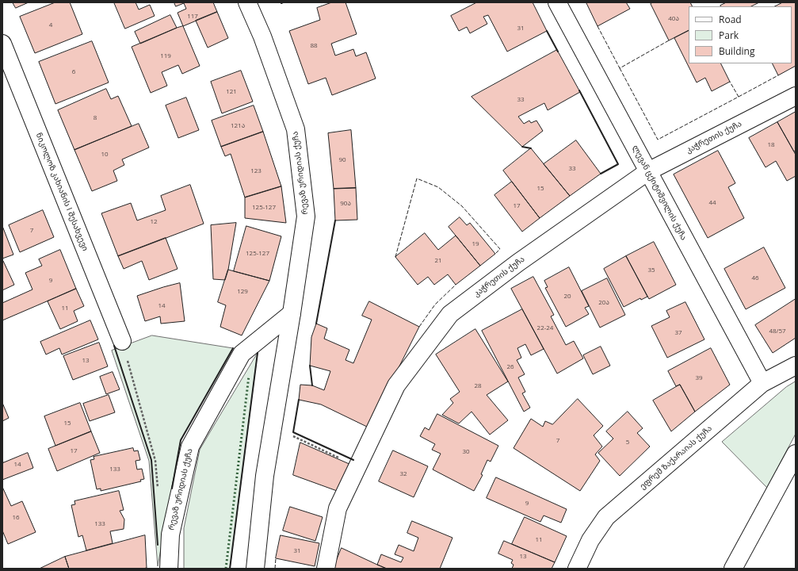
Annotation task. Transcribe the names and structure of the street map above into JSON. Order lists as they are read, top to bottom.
{
  "streets": {
    "street": [
      "კაჭრეთის ქუჩა",
      "რევაზ ურიდიას ქუჩა",
      "ნიკოლოზ კახიანის I შესახვევი",
      "ლევან ცქიტიშვილის ქუჩა",
      "ეფრემ ზაქარაიას ქუჩა"
    ]
  },
  "crossings": [
    ["კაჭრეთის ქუჩა", "ლევან ცქიტიშვილის ქუჩა"],
    ["ლევან ცქიტიშვილის ქუჩა", "ეფრემ ზაქარაიას ქუჩა"]
  ],
  "house_numbers": [
    "117",
    "40ა",
    "4",
    "31",
    "88",
    "119",
    "6",
    "121",
    "33",
    "8",
    "121ა",
    "18",
    "10",
    "90",
    "33",
    "123",
    "15",
    "44",
    "90ა",
    "17",
    "125-127",
    "12",
    "7",
    "19",
    "125-127",
    "21",
    "35",
    "46",
    "9",
    "129",
    "20",
    "20ა",
    "14",
    "11",
    "22-24",
    "48/57",
    "37",
    "13",
    "26",
    "39",
    "28",
    "15",
    "7",
    "5",
    "17",
    "30",
    "14",
    "133",
    "32",
    "9",
    "16",
    "133",
    "11",
    "31",
    "13"
  ],
  "legend": ["Road", "Park", "Building"]
}
